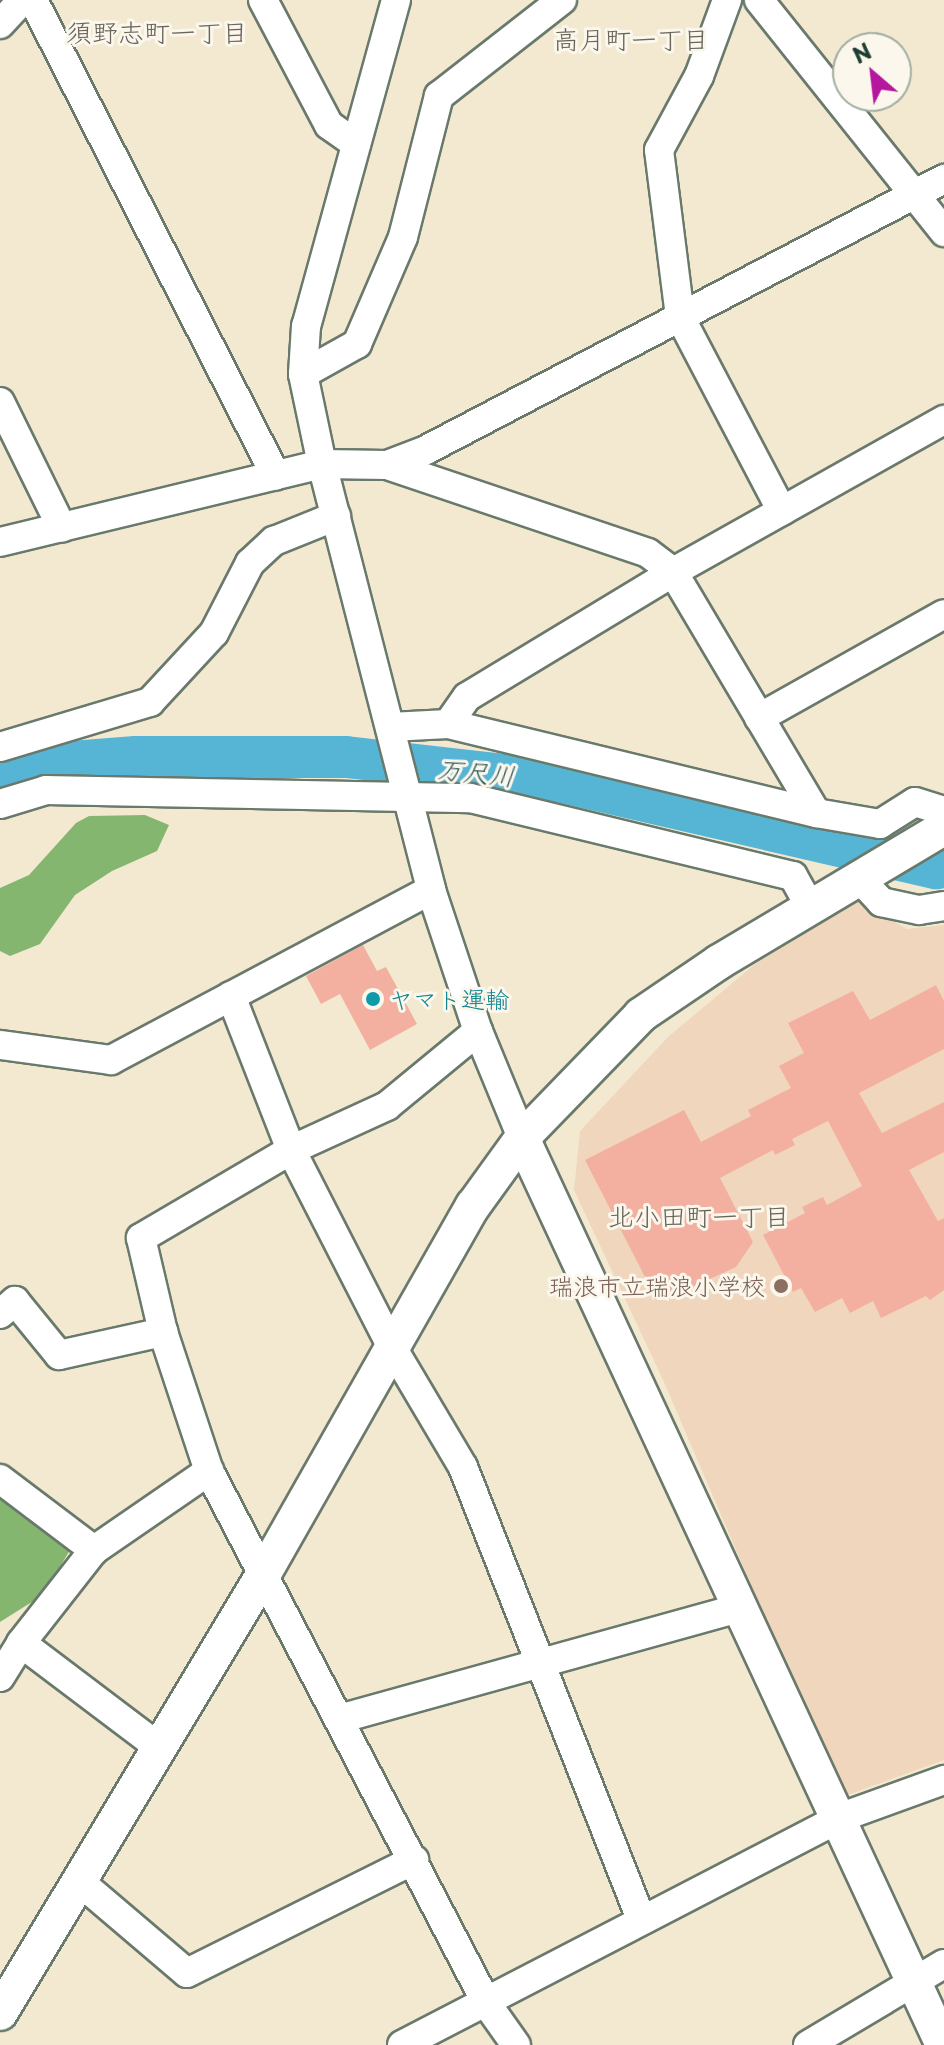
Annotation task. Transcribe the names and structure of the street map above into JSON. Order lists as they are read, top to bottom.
{
  "districts": ["須野志町一丁目", "高月町一丁目", "北小田町一丁目"],
  "water": ["万尺川"],
  "places": ["ヤマト運輸", "瑞浪市立瑞浪小学校"],
  "north": "top left"
}
